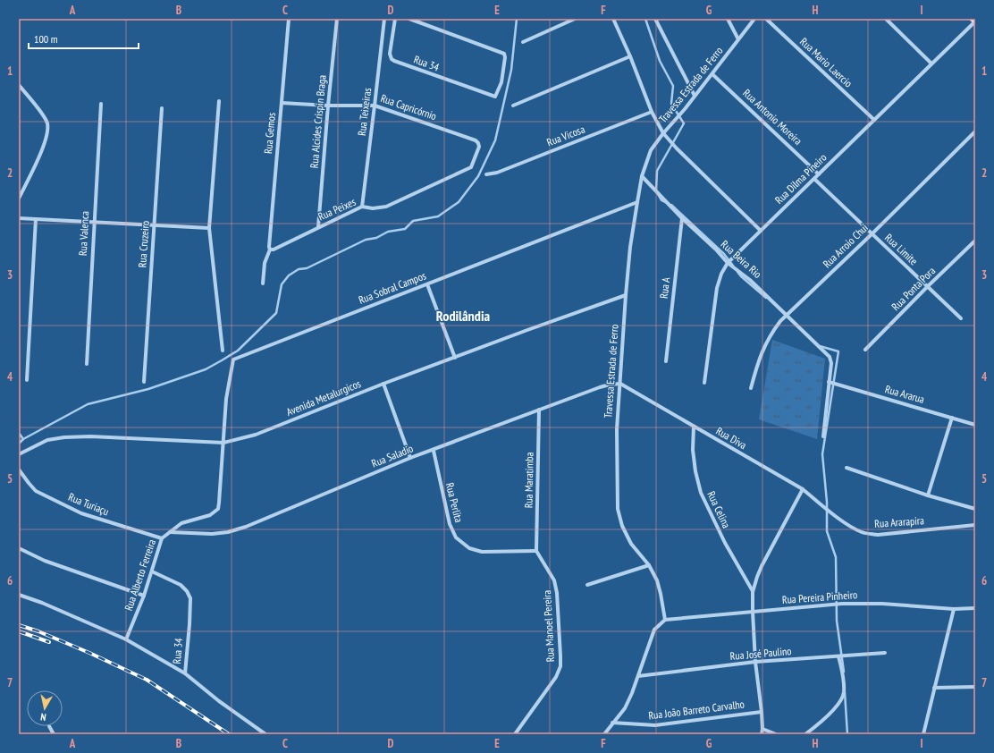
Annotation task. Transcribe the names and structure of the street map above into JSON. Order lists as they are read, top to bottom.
{
  "streets": {
    "street": [
      "Rua Mario Laercio",
      "Rua 34",
      "Travessa Estrada de Ferro",
      "Rua Capricórnio",
      "Rua Teixeiras",
      "Rua Antonio Moreira",
      "Rua Alcides Crispin Braga",
      "Rua Gemos",
      "Rua Vicosa",
      "Rua Dilma Pineiro",
      "Rua Peixes",
      "Rua Valenca",
      "Rua Cruzeiro",
      "Rua Arroio Chui",
      "Rua Limite",
      "Rua Beira Rio",
      "Rua Sobral Campos",
      "Rua A",
      "Rua Ponta Pora",
      "Rua Ararua",
      "Avenida Metalurgicos",
      "Rua Diva",
      "Rua Saladio",
      "Rua Maratimba",
      "Rua Perlita",
      "Rua Turiaçu",
      "Rua Celina",
      "Rua Ararapira",
      "Rua Alberto Ferreira",
      "Rua Pereira Pinheiro",
      "Rua Manoel Pereira",
      "Rua José Paulino",
      "Rua João Barreto Carvalho"
    ]
  },
  "crossings": [
    ["Rua Mario Laercio", "Rua Dilma Pineiro"],
    ["Rua 34", "Rua Alberto Ferreira"],
    ["Travessa Estrada de Ferro", "Rua Antonio Moreira"],
    ["Travessa Estrada de Ferro", "Rua Beira Rio"],
    ["Travessa Estrada de Ferro", "Rua Sobral Campos"],
    ["Travessa Estrada de Ferro", "Avenida Metalurgicos"],
    ["Travessa Estrada de Ferro", "Rua Diva"],
    ["Travessa Estrada de Ferro", "Rua Saladio"],
    ["Travessa Estrada de Ferro", "Rua Pereira Pinheiro"],
    ["Rua Capricórnio", "Rua Teixeiras"],
    ["Rua Capricórnio", "Rua Alcides Crispin Braga"],
    ["Rua Capricórnio", "Rua Gemos"],
    ["Rua Capricórnio", "Rua Peixes"],
    ["Rua Teixeiras", "Rua Peixes"],
    ["Rua Antonio Moreira", "Rua Dilma Pineiro"],
    ["Rua Alcides Crispin Braga", "Rua Peixes"],
    ["Rua Gemos", "Rua Peixes"],
    ["Rua Dilma Pineiro", "Rua Limite"],
    ["Rua Dilma Pineiro", "Rua Beira Rio"],
    ["Rua Arroio Chui", "Rua Limite"],
    ["Rua Arroio Chui", "Rua Beira Rio"],
    ["Rua Limite", "Rua Ponta Pora"],
    ["Rua Beira Rio", "Rua A"],
    ["Rua Beira Rio", "Rua Ararua"],
    ["Rua Sobral Campos", "Avenida Metalurgicos"],
    ["Rua Sobral Campos", "Rua Alberto Ferreira"],
    ["Avenida Metalurgicos", "Rua Alberto Ferreira"],
    ["Rua Diva", "Rua Saladio"],
    ["Rua Diva", "Rua Celina"],
    ["Rua Diva", "Rua Ararapira"],
    ["Rua Saladio", "Rua Maratimba"],
    ["Rua Saladio", "Rua Perlita"],
    ["Rua Saladio", "Rua Alberto Ferreira"],
    ["Rua Maratimba", "Rua Perlita"],
    ["Rua Maratimba", "Rua Manoel Pereira"],
    ["Rua Perlita", "Rua Manoel Pereira"],
    ["Rua Turiaçu", "Rua Alberto Ferreira"]
  ],
  "districts": ["Rodilândia"],
  "scale_bar": "100 m",
  "north": "bottom",
  "grid": {
    "columns": [
      "A",
      "B",
      "C",
      "D",
      "E",
      "F",
      "G",
      "H",
      "I"
    ],
    "rows": [
      "1",
      "2",
      "3",
      "4",
      "5",
      "6",
      "7"
    ]
  }
}
